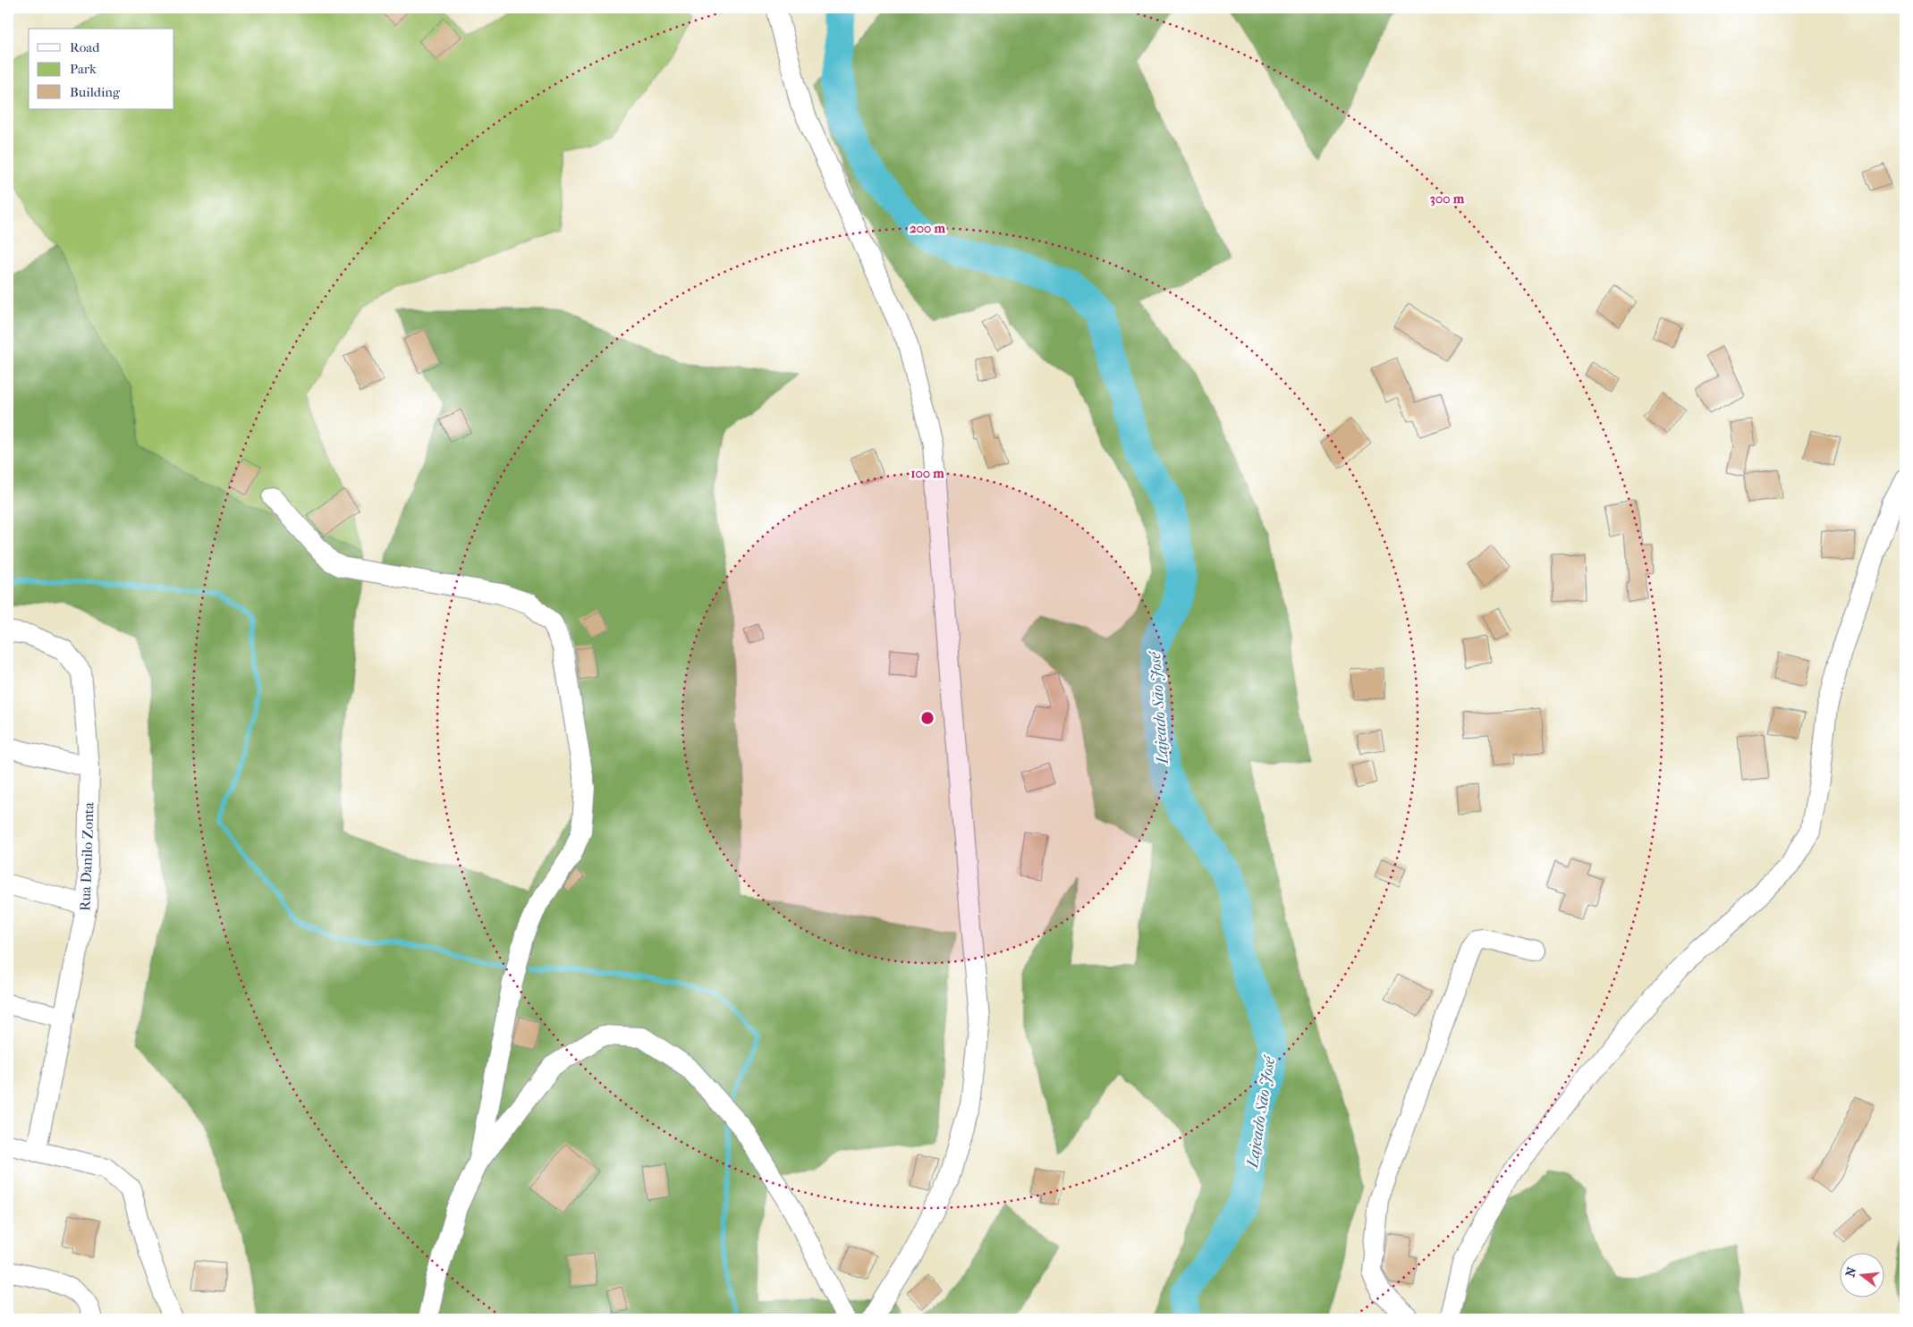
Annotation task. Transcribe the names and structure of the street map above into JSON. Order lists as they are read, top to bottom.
{
  "streets": {
    "street": ["Rua Danilo Zonta"]
  },
  "water": ["Lajeado São José"],
  "legend": ["Road", "Park", "Building"],
  "north": "left",
  "rings": ["300 m", "200 m", "100 m"]
}
